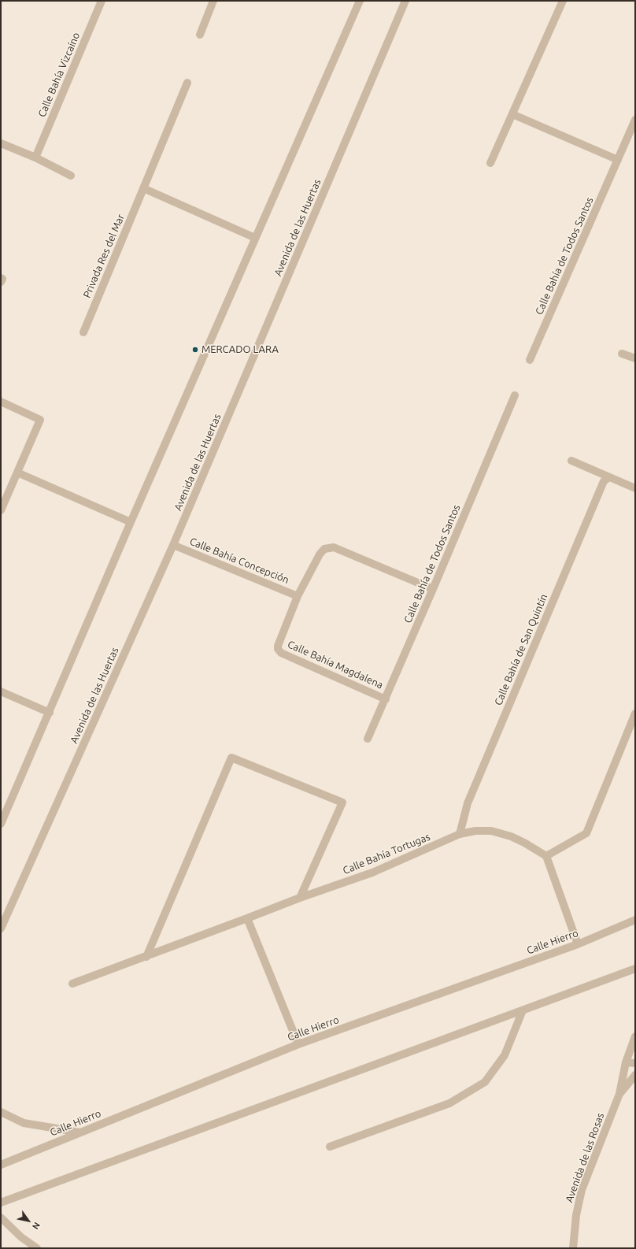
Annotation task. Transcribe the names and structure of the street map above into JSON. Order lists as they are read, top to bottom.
{
  "streets": {
    "street": [
      "Calle Bahía Vizcaíno",
      "Avenida de las Huertas",
      "Privada Res del Mar",
      "Calle Bahía de Todos Santos",
      "Calle Bahía Concepción",
      "Calle Bahía de San Quintín",
      "Calle Bahía Magdalena",
      "Calle Bahía Tortugas",
      "Calle Hierro",
      "Avenida de las Rosas"
    ]
  },
  "crossings": [
    ["Avenida de las Huertas", "Calle Bahía Concepción"],
    ["Calle Bahía de Todos Santos", "Calle Bahía Magdalena"],
    ["Calle Bahía Concepción", "Calle Bahía Magdalena"],
    ["Calle Bahía de San Quintín", "Calle Bahía Tortugas"]
  ],
  "places": ["MERCADO LARA"],
  "north": "bottom right"
}
